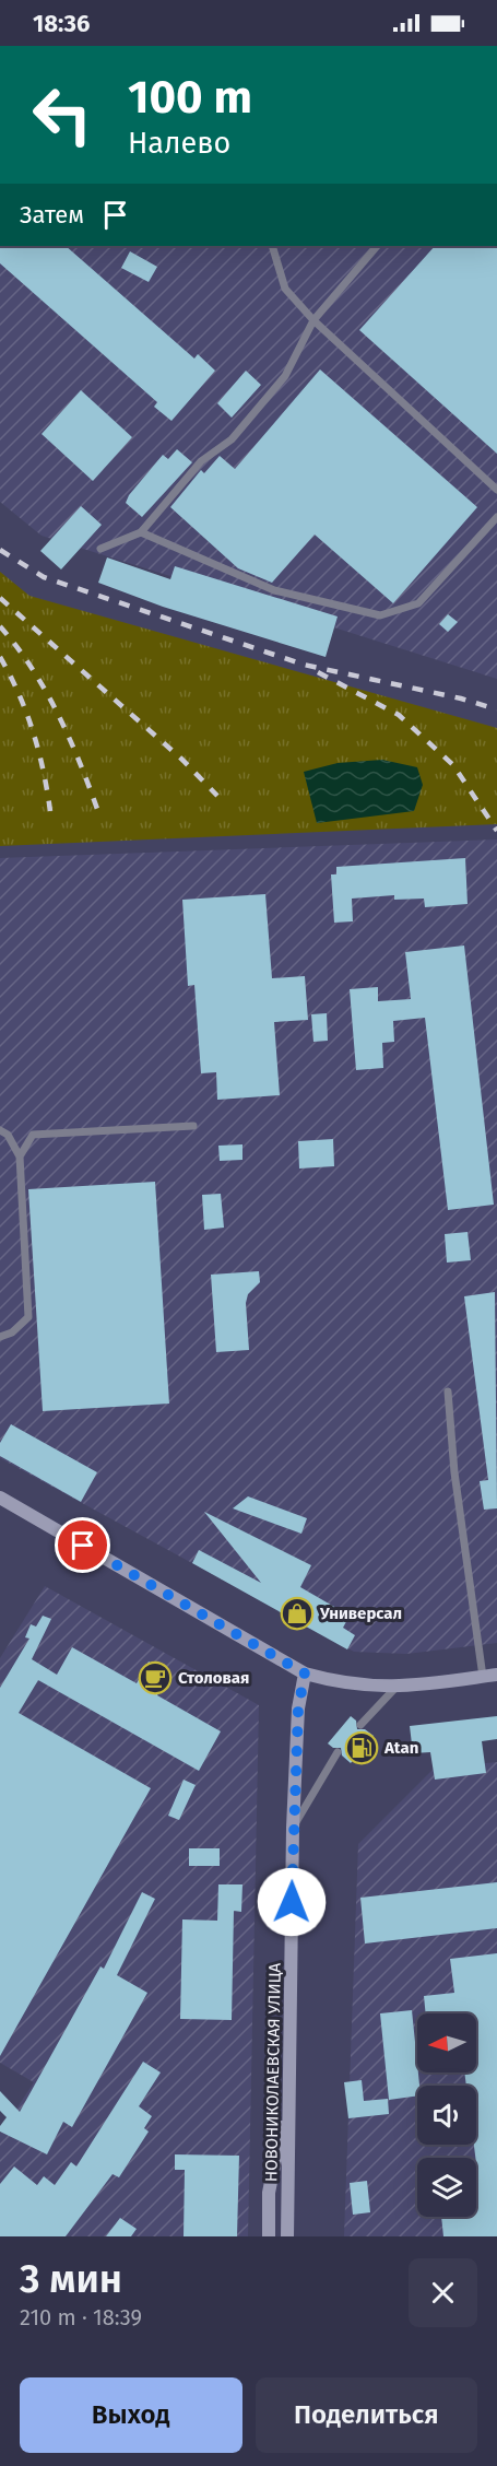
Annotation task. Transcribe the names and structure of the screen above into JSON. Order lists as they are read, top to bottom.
{
  "streets": {
    "main road": ["НОВОНИКОЛАЕВСКАЯ УЛИЦА"]
  },
  "places": {
    "shop": ["Универсал"],
    "cafe": ["Столовая"],
    "fuel station": ["Atan"]
  },
  "north": "left",
  "page": {
    "status": "18:36",
    "turn": ["100 m", "Налево"],
    "then": "Затем",
    "heading": ["3 мин", "210 m · 18:39"],
    "buttons": ["Выход", "Поделиться"]
  }
}
